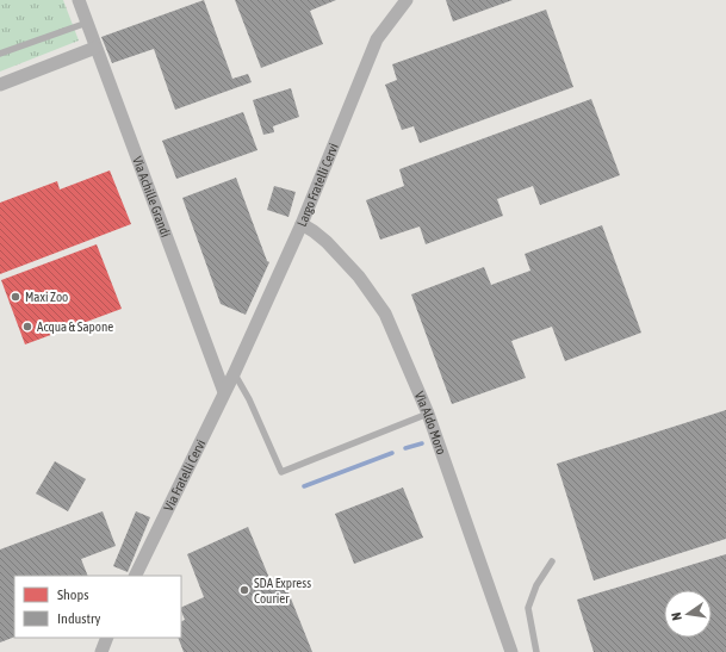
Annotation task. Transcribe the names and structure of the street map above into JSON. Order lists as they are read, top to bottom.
{
  "streets": {
    "street": [
      "Largo Fratelli Cervi",
      "Via Achille Grandi",
      "Via Aldo Moro",
      "Via Fratelli Cervi"
    ]
  },
  "crossings": [
    ["Largo Fratelli Cervi", "Via Aldo Moro"],
    ["Largo Fratelli Cervi", "Via Fratelli Cervi"],
    ["Via Achille Grandi", "Via Fratelli Cervi"]
  ],
  "places": ["Maxi Zoo", "Acqua & Sapone", "SDA Express Courier"],
  "legend": ["Shops", "Industry"],
  "north": "left"
}
